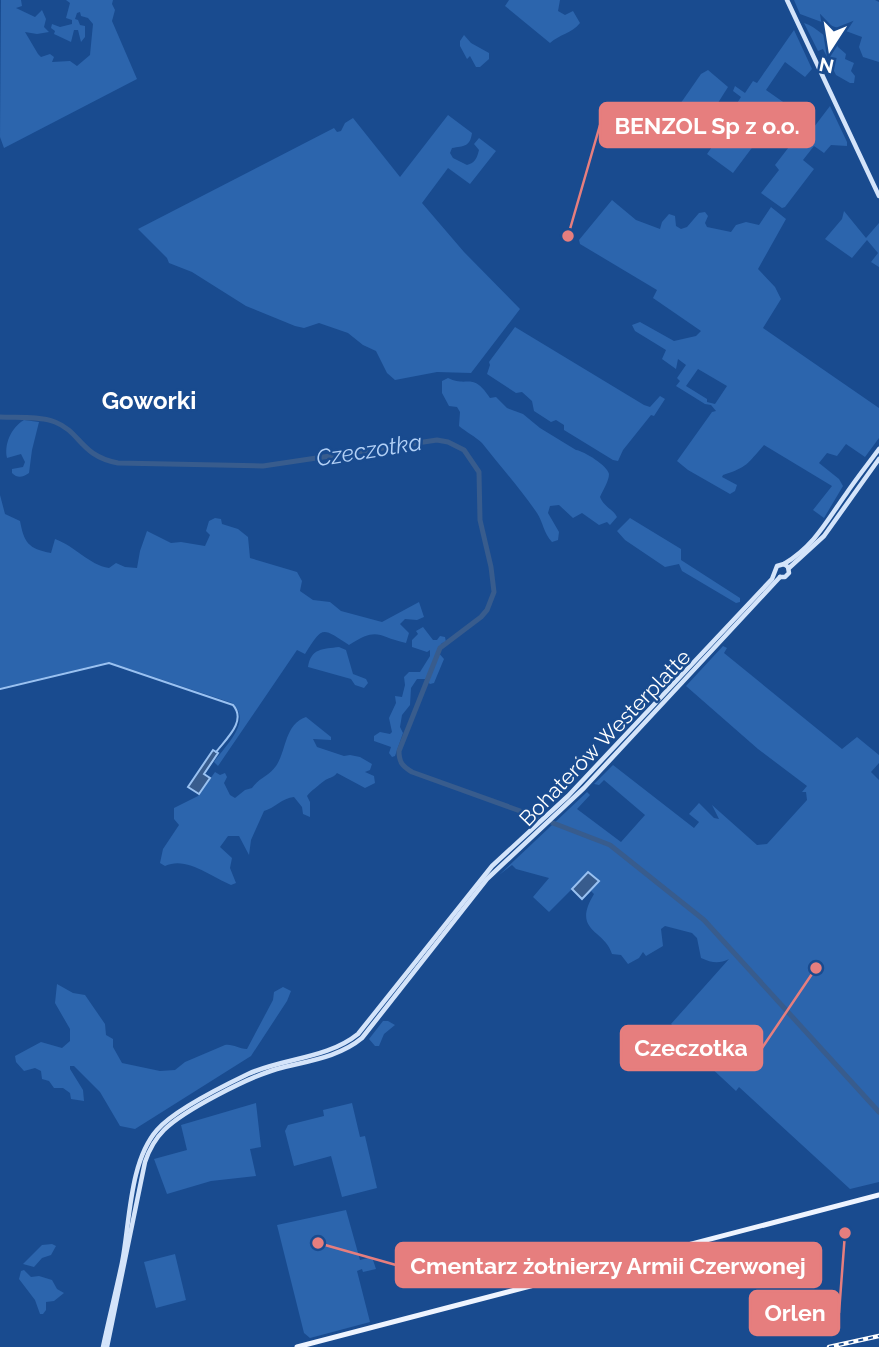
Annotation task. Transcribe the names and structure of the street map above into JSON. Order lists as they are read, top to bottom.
{
  "streets": {
    "main road": ["Bohaterów Westerplatte"]
  },
  "districts": ["Goworki"],
  "water": ["Czeczotka"],
  "places": [
    "BENZOL Sp z o.o.",
    "Czeczotka",
    "Orlen",
    "Cmentarz żołnierzy Armii Czerwonej"
  ],
  "north": "bottom"
}
